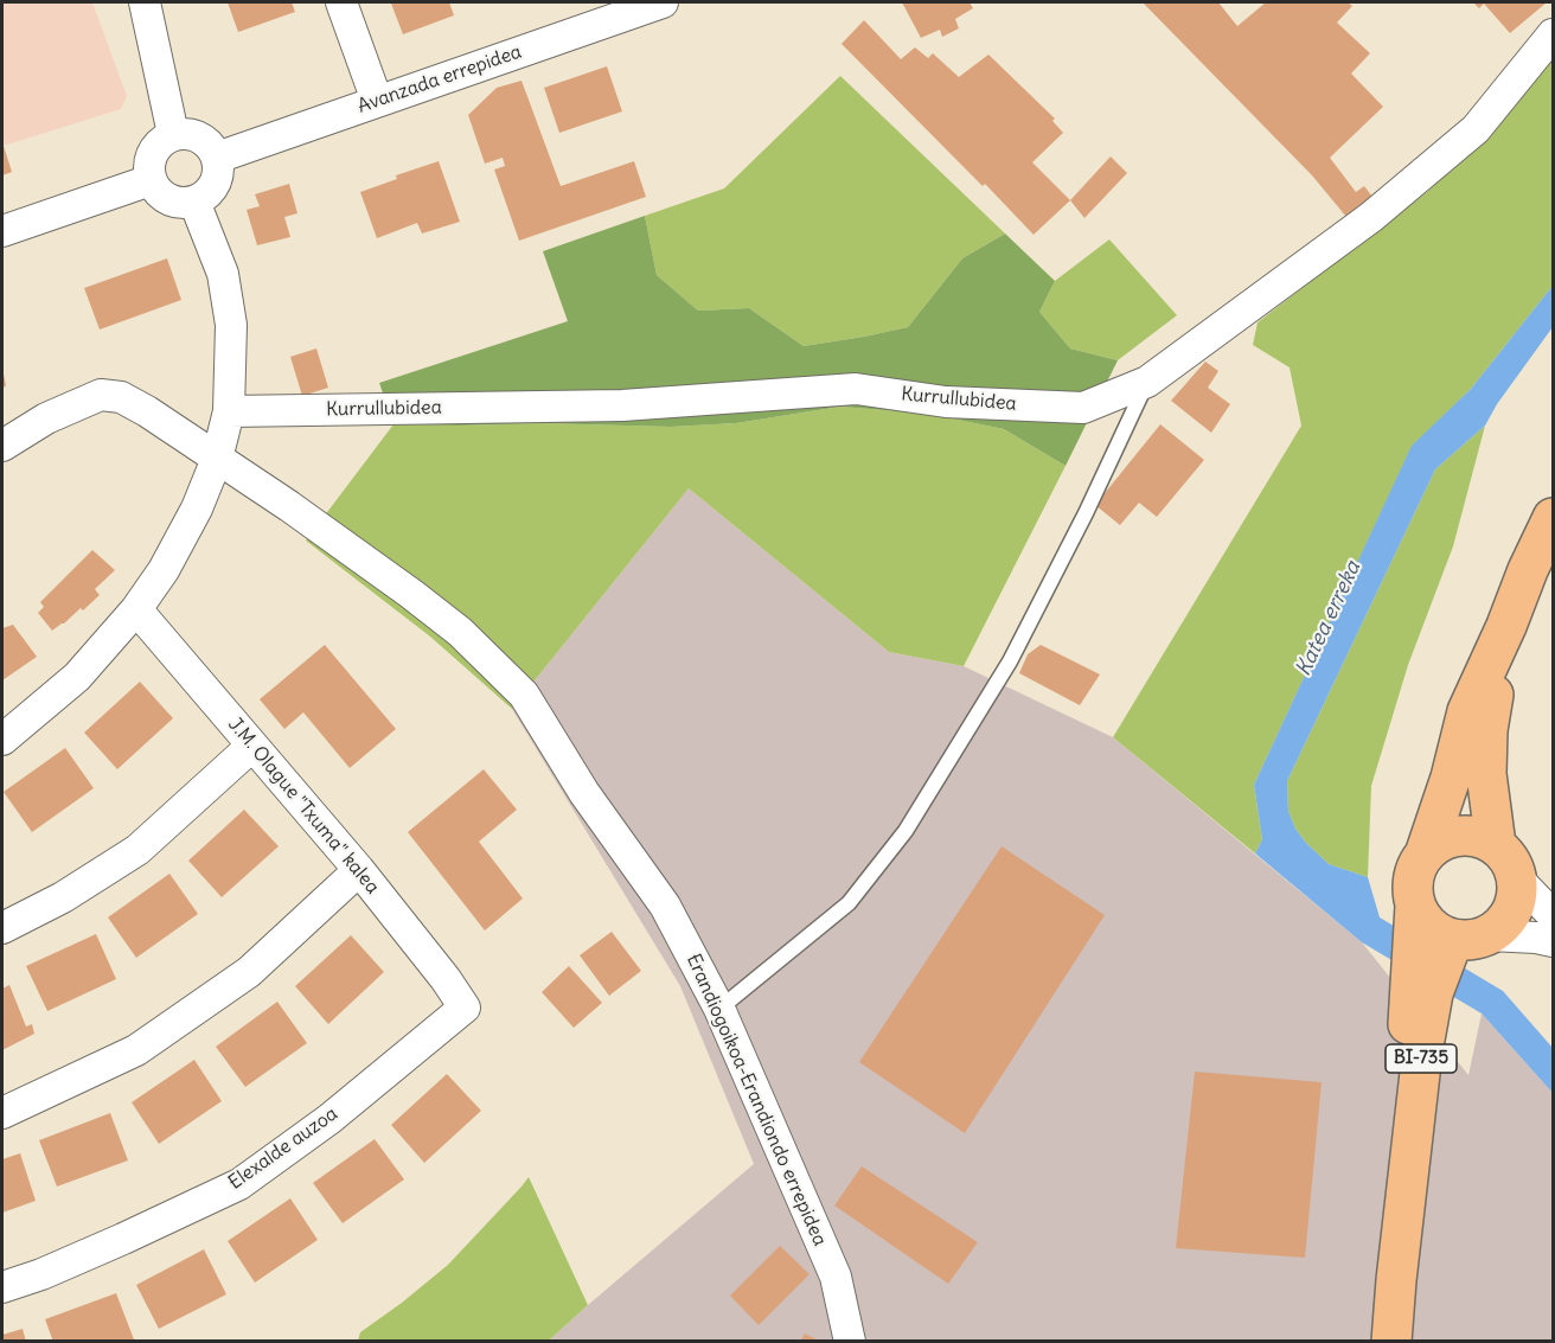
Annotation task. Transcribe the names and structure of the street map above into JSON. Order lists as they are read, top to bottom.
{
  "streets": {
    "main road": ["BI-735"],
    "street": [
      "Avanzada errepidea",
      "Kurrullubidea",
      "J.M. Olague \"Txuma\" kalea",
      "Erandiogoikoa-Erandiondo errepidea",
      "Elexalde auzoa"
    ]
  },
  "crossings": [
    ["J.M. Olague \"Txuma\" kalea", "Elexalde auzoa"]
  ],
  "water": ["Katea erreka"]
}
